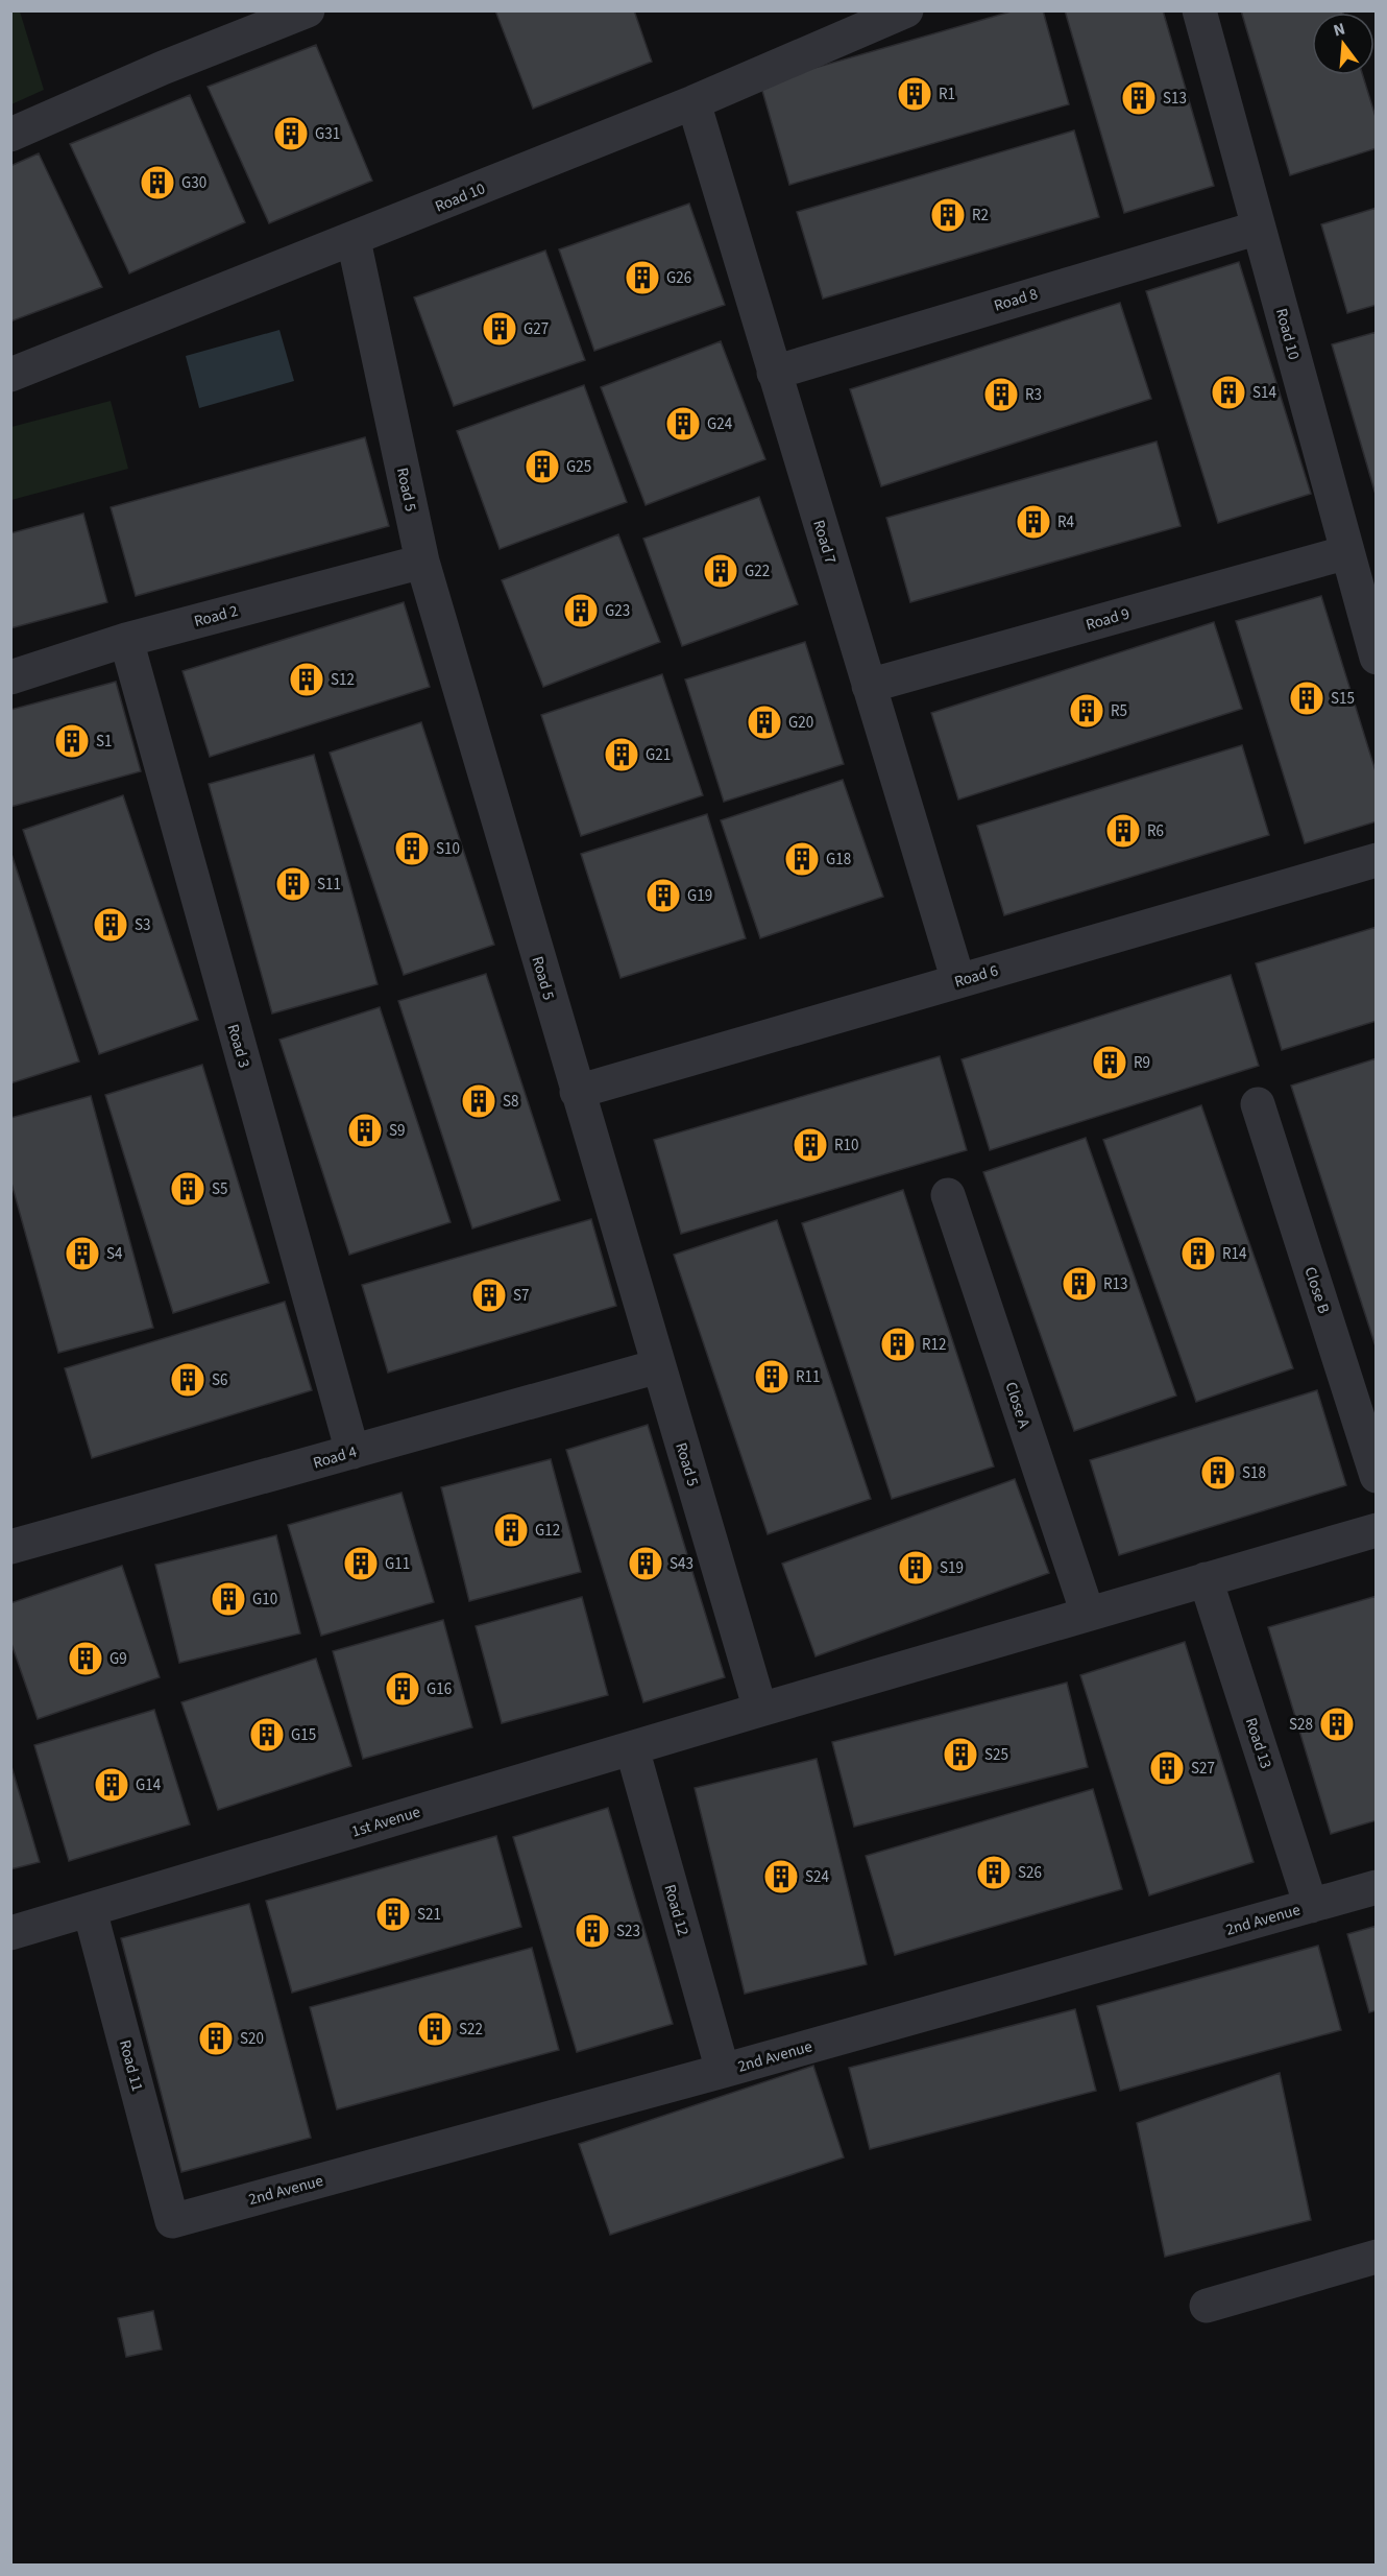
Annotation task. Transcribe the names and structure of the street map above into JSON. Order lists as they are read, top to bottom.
{
  "streets": {
    "street": [
      "Road 10",
      "Road 8",
      "Road 5",
      "Road 7",
      "Road 2",
      "Road 9",
      "Road 6",
      "Road 3",
      "Close B",
      "Close A",
      "Road 4",
      "Road 13",
      "1st Avenue",
      "Road 12",
      "2nd Avenue",
      "Road 11"
    ]
  },
  "crossings": [
    ["Road 10", "Road 8"],
    ["Road 10", "Road 5"],
    ["Road 10", "Road 7"],
    ["Road 10", "Road 9"],
    ["Road 8", "Road 7"],
    ["Road 5", "Road 2"],
    ["Road 5", "Road 6"],
    ["Road 5", "Road 4"],
    ["Road 5", "1st Avenue"],
    ["Road 7", "Road 9"],
    ["Road 7", "Road 6"],
    ["Road 2", "Road 3"],
    ["Road 3", "Road 4"],
    ["Road 13", "2nd Avenue"],
    ["1st Avenue", "Road 12"],
    ["1st Avenue", "Road 11"],
    ["Road 12", "2nd Avenue"],
    ["2nd Avenue", "Road 11"]
  ],
  "places": {
    "building": [
      "R1",
      "S13",
      "G31",
      "G30",
      "R2",
      "G26",
      "G27",
      "S14",
      "R3",
      "G24",
      "G25",
      "R4",
      "G22",
      "G23",
      "S12",
      "S15",
      "R5",
      "G20",
      "S1",
      "G21",
      "R6",
      "S10",
      "G18",
      "S11",
      "G19",
      "S3",
      "R9",
      "S8",
      "S9",
      "R10",
      "S5",
      "S4",
      "R14",
      "R13",
      "S7",
      "R12",
      "R11",
      "S6",
      "S18",
      "G12",
      "G11",
      "S43",
      "S19",
      "G10",
      "G9",
      "G16",
      "S28",
      "G15",
      "S25",
      "S27",
      "G14",
      "S26",
      "S24",
      "S21",
      "S23",
      "S22",
      "S20"
    ]
  },
  "north": "top"
}
